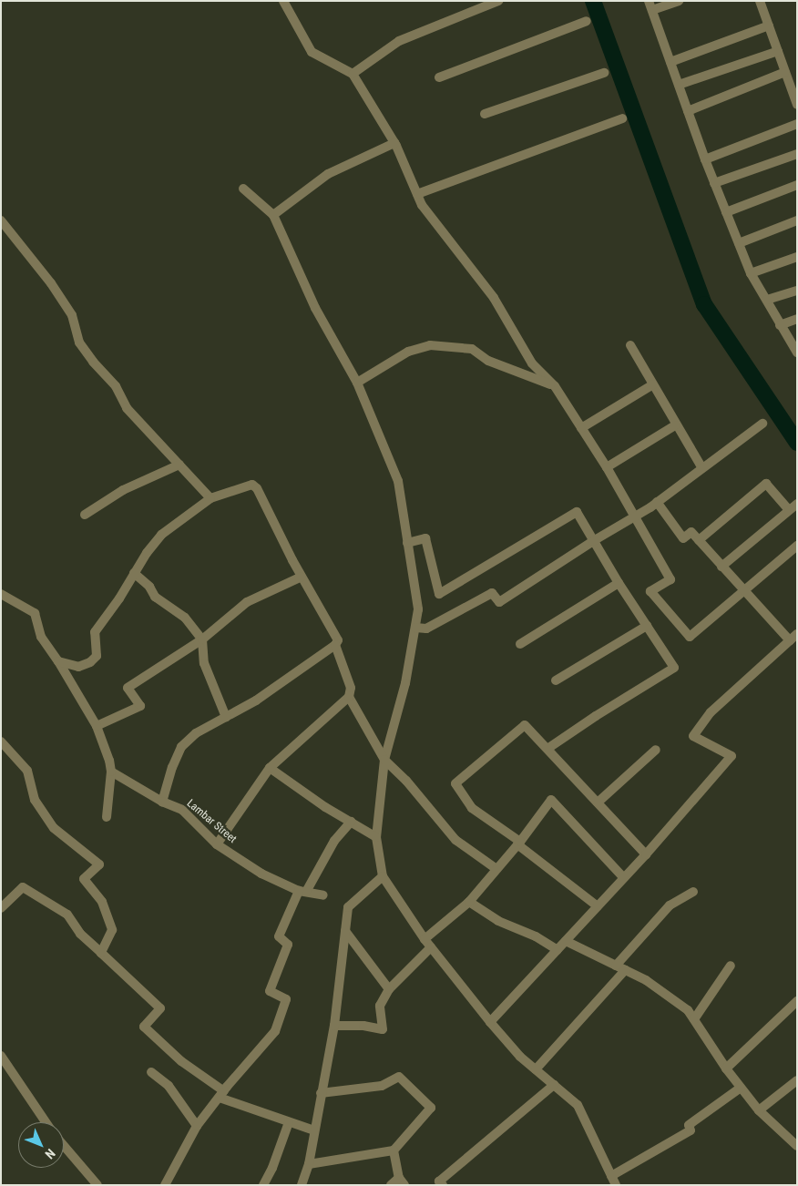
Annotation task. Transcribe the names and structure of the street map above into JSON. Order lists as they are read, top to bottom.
{
  "streets": {
    "street": ["Lambar Street"]
  },
  "north": "bottom right"
}
